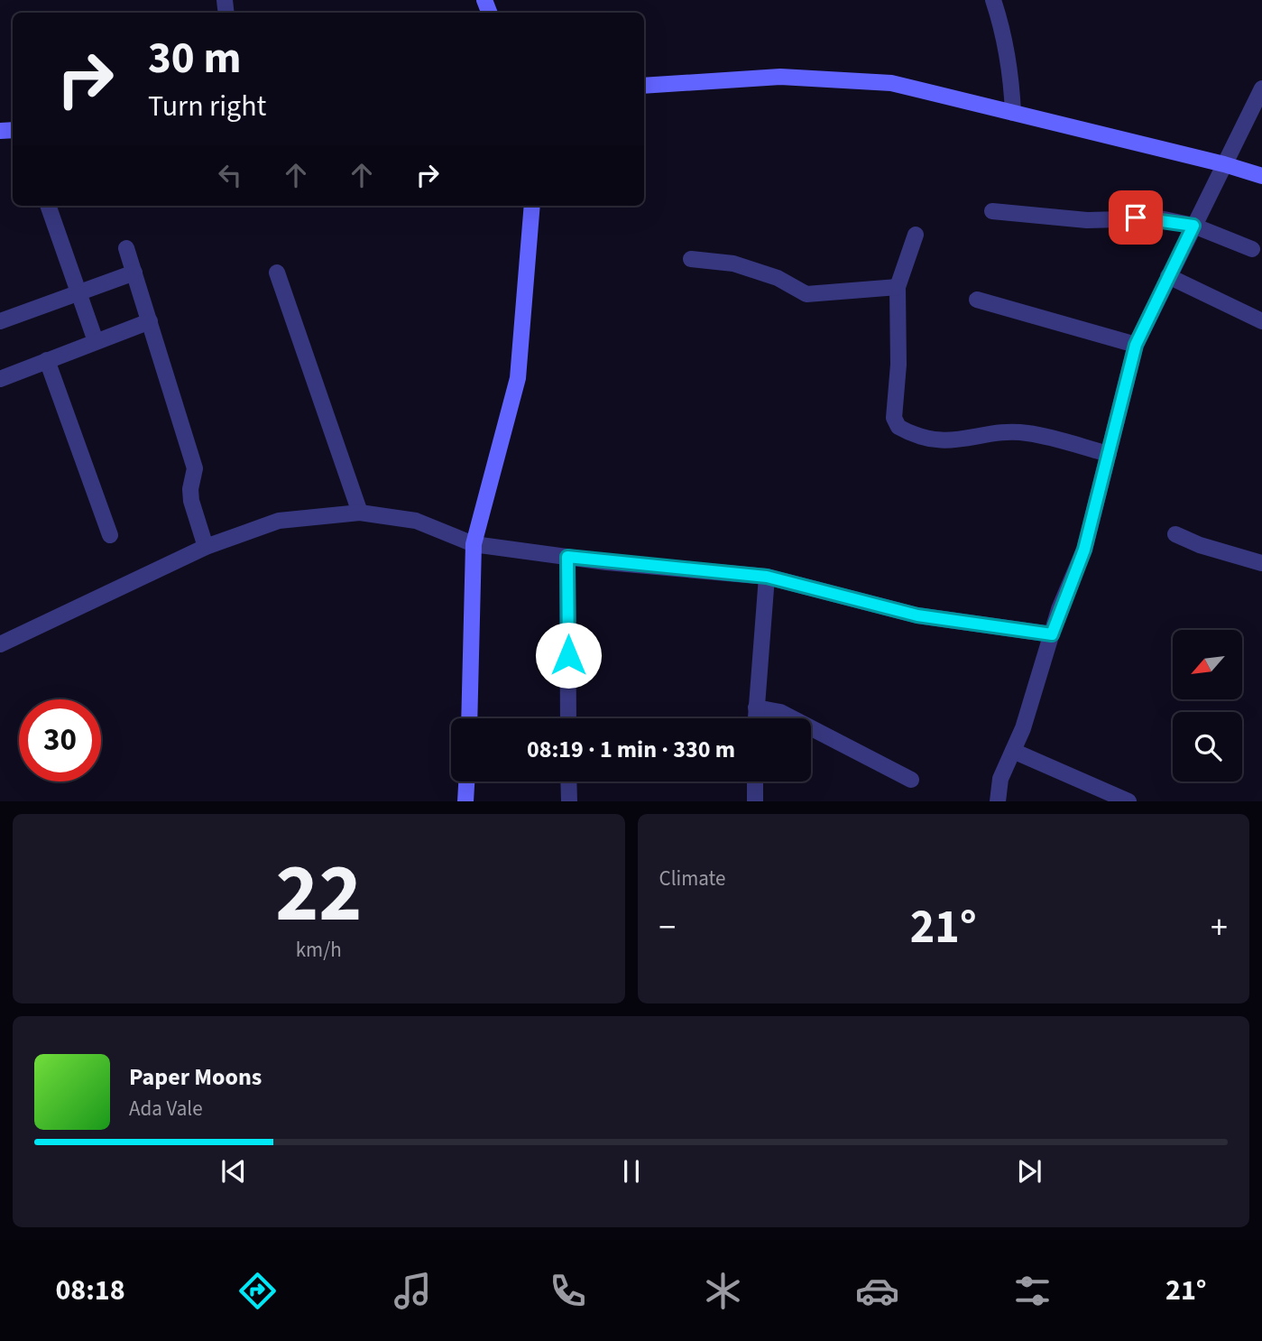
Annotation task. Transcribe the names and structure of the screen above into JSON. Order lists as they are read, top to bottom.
{
  "north": "bottom left",
  "page": {
    "turn": ["30 m", "Turn right"],
    "limit": "30",
    "trip": "08:19 · 1 min · 330 m",
    "tile": [
      ["22", "km/h"],
      "Climate"
    ],
    "heat": ["−", "21°", "+"],
    "song": ["Paper Moons", "Ada Vale"],
    "tabs": ["08:18", "21°"]
  }
}
